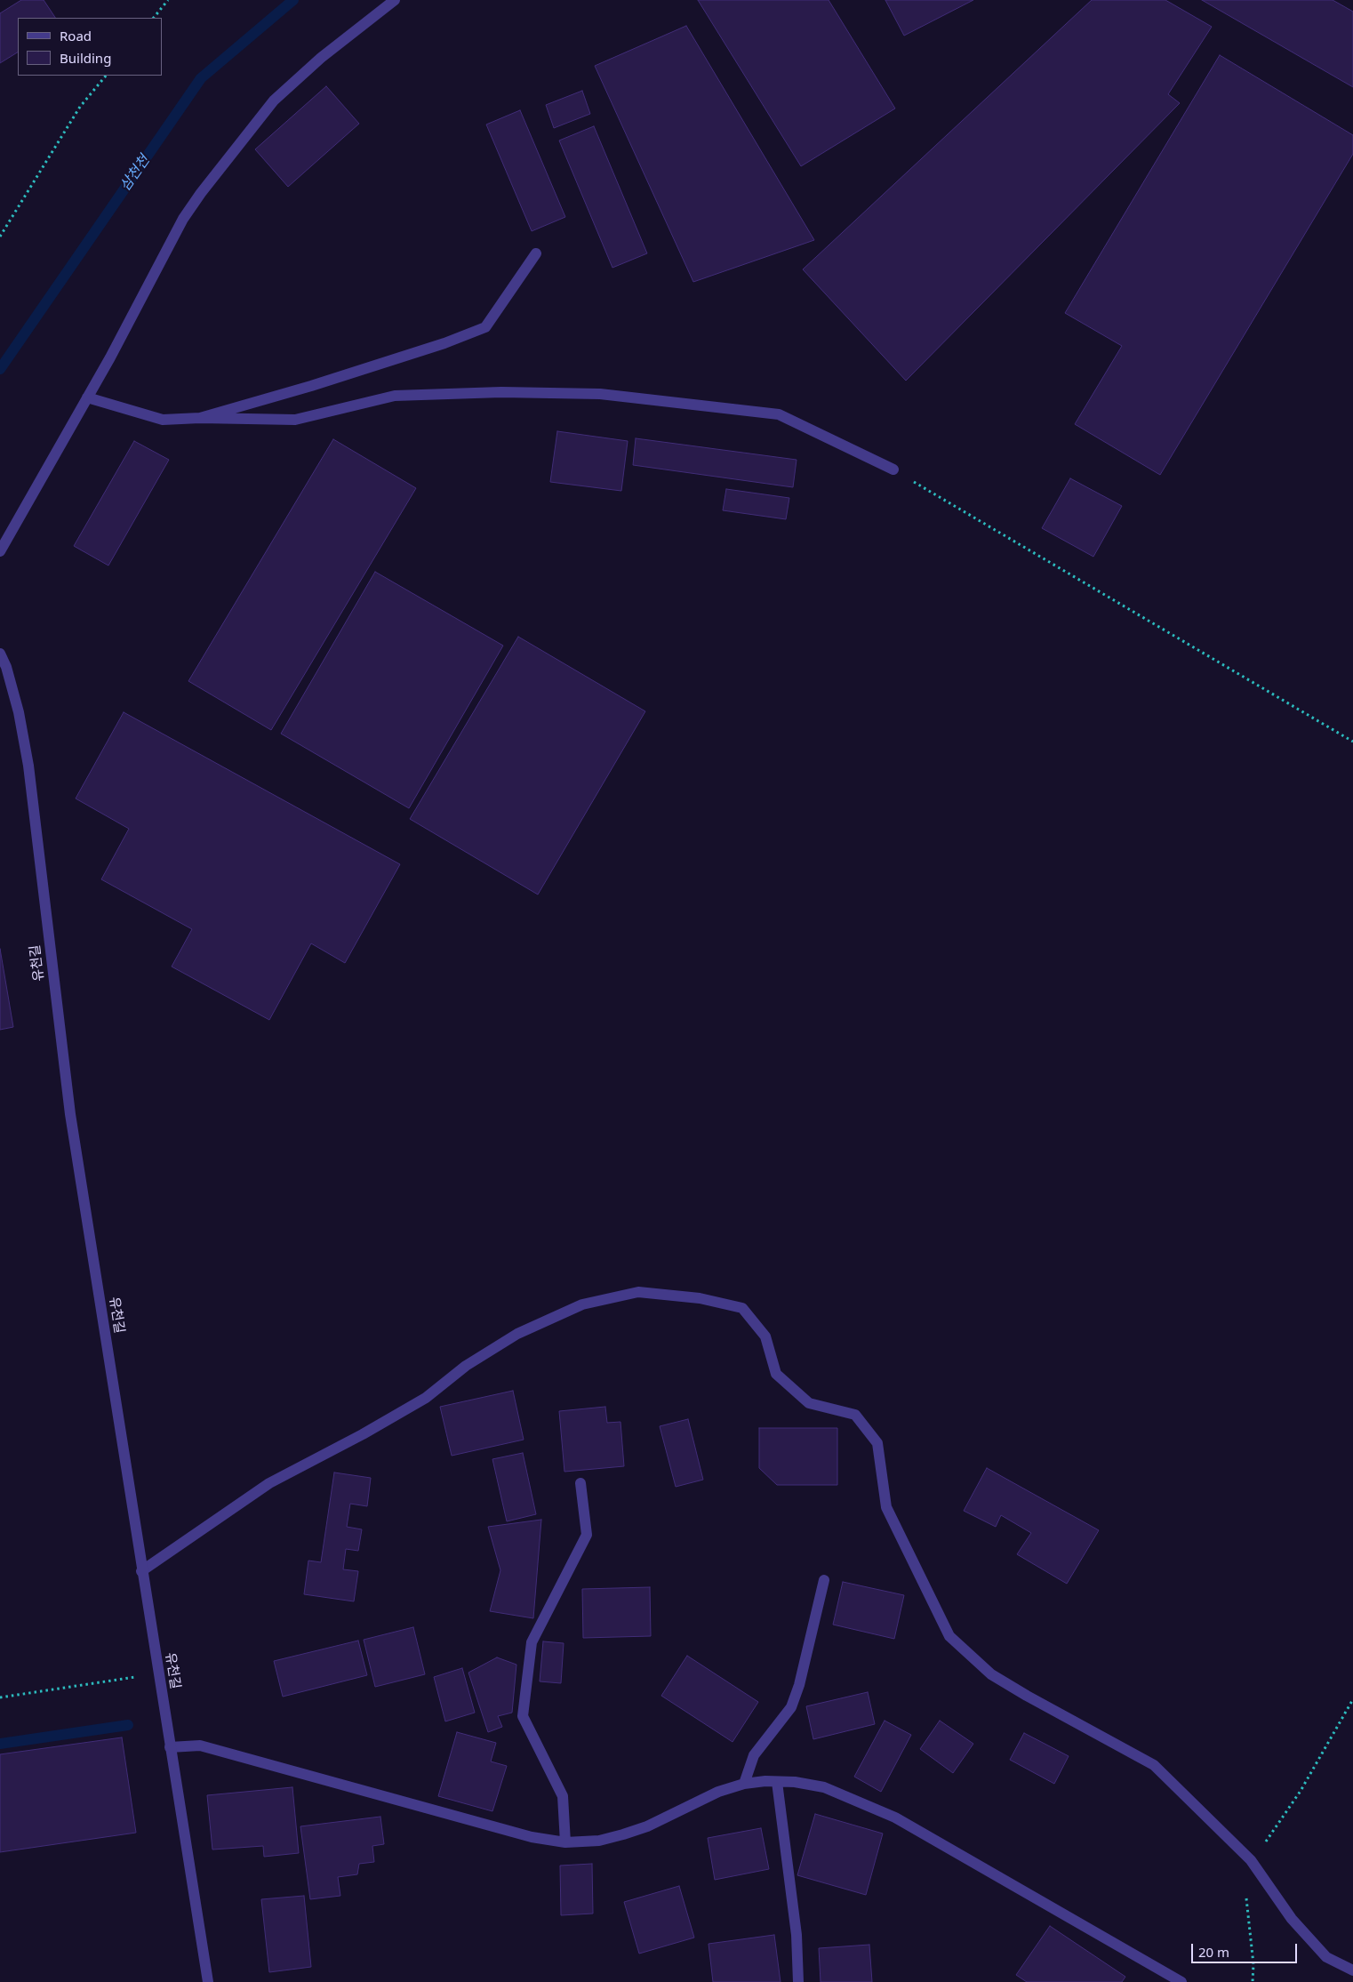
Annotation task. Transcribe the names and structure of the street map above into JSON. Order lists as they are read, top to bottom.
{
  "streets": {
    "street": ["유천길"]
  },
  "water": ["삼천천"],
  "legend": ["Road", "Building"],
  "scale_bar": "20 m"
}
